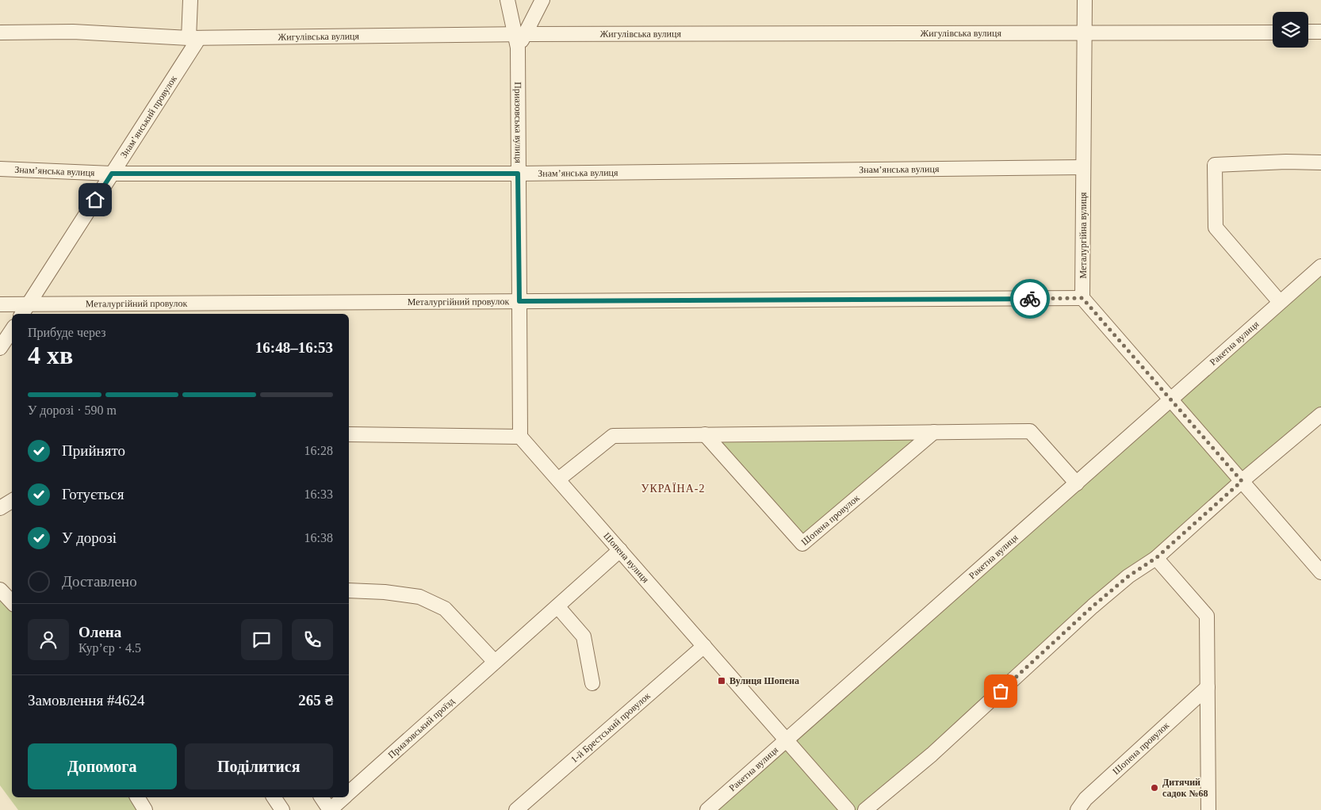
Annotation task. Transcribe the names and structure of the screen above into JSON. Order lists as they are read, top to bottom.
{
  "streets": {
    "street": [
      "Жигулівська вулиця",
      "Знам’янський провулок",
      "Приазовська вулиця",
      "Знам’янська вулиця",
      "Металургійна вулиця",
      "Металургійний провулок",
      "Ракетна вулиця",
      "Шопена провулок",
      "Шопена вулиця",
      "1-й Брестський провулок",
      "Приазовський проїзд"
    ]
  },
  "crossings": [
    ["Жигулівська вулиця", "Знам’янський провулок"],
    ["Жигулівська вулиця", "Приазовська вулиця"],
    ["Жигулівська вулиця", "Металургійна вулиця"],
    ["Знам’янський провулок", "Знам’янська вулиця"],
    ["Знам’янський провулок", "Металургійний провулок"],
    ["Приазовська вулиця", "Знам’янська вулиця"],
    ["Приазовська вулиця", "Металургійний провулок"],
    ["Приазовська вулиця", "Шопена вулиця"],
    ["Знам’янська вулиця", "Металургійна вулиця"],
    ["Металургійна вулиця", "Металургійний провулок"],
    ["Ракетна вулиця", "Шопена вулиця"],
    ["Шопена вулиця", "1-й Брестський провулок"],
    ["Шопена вулиця", "Приазовський проїзд"]
  ],
  "districts": ["УКРАЇНА-2"],
  "places": {
    "transit": ["Вулиця Шопена"],
    "other": ["Дитячий садок №68"]
  },
  "page": {
    "heading": ["4 хв", "Прибуде через", "16:48–16:53"],
    "panel": [
      "Олена",
      "Кур’єр · 4.5",
      "Замовлення #4624",
      "265 ₴"
    ],
    "bar": "У дорозі · 590 m",
    "list": [
      ["Прийнято", "16:28"],
      ["Готується", "16:33"],
      ["У дорозі", "16:38"],
      "Доставлено"
    ],
    "buttons": ["Допомога", "Поділитися"]
  }
}
